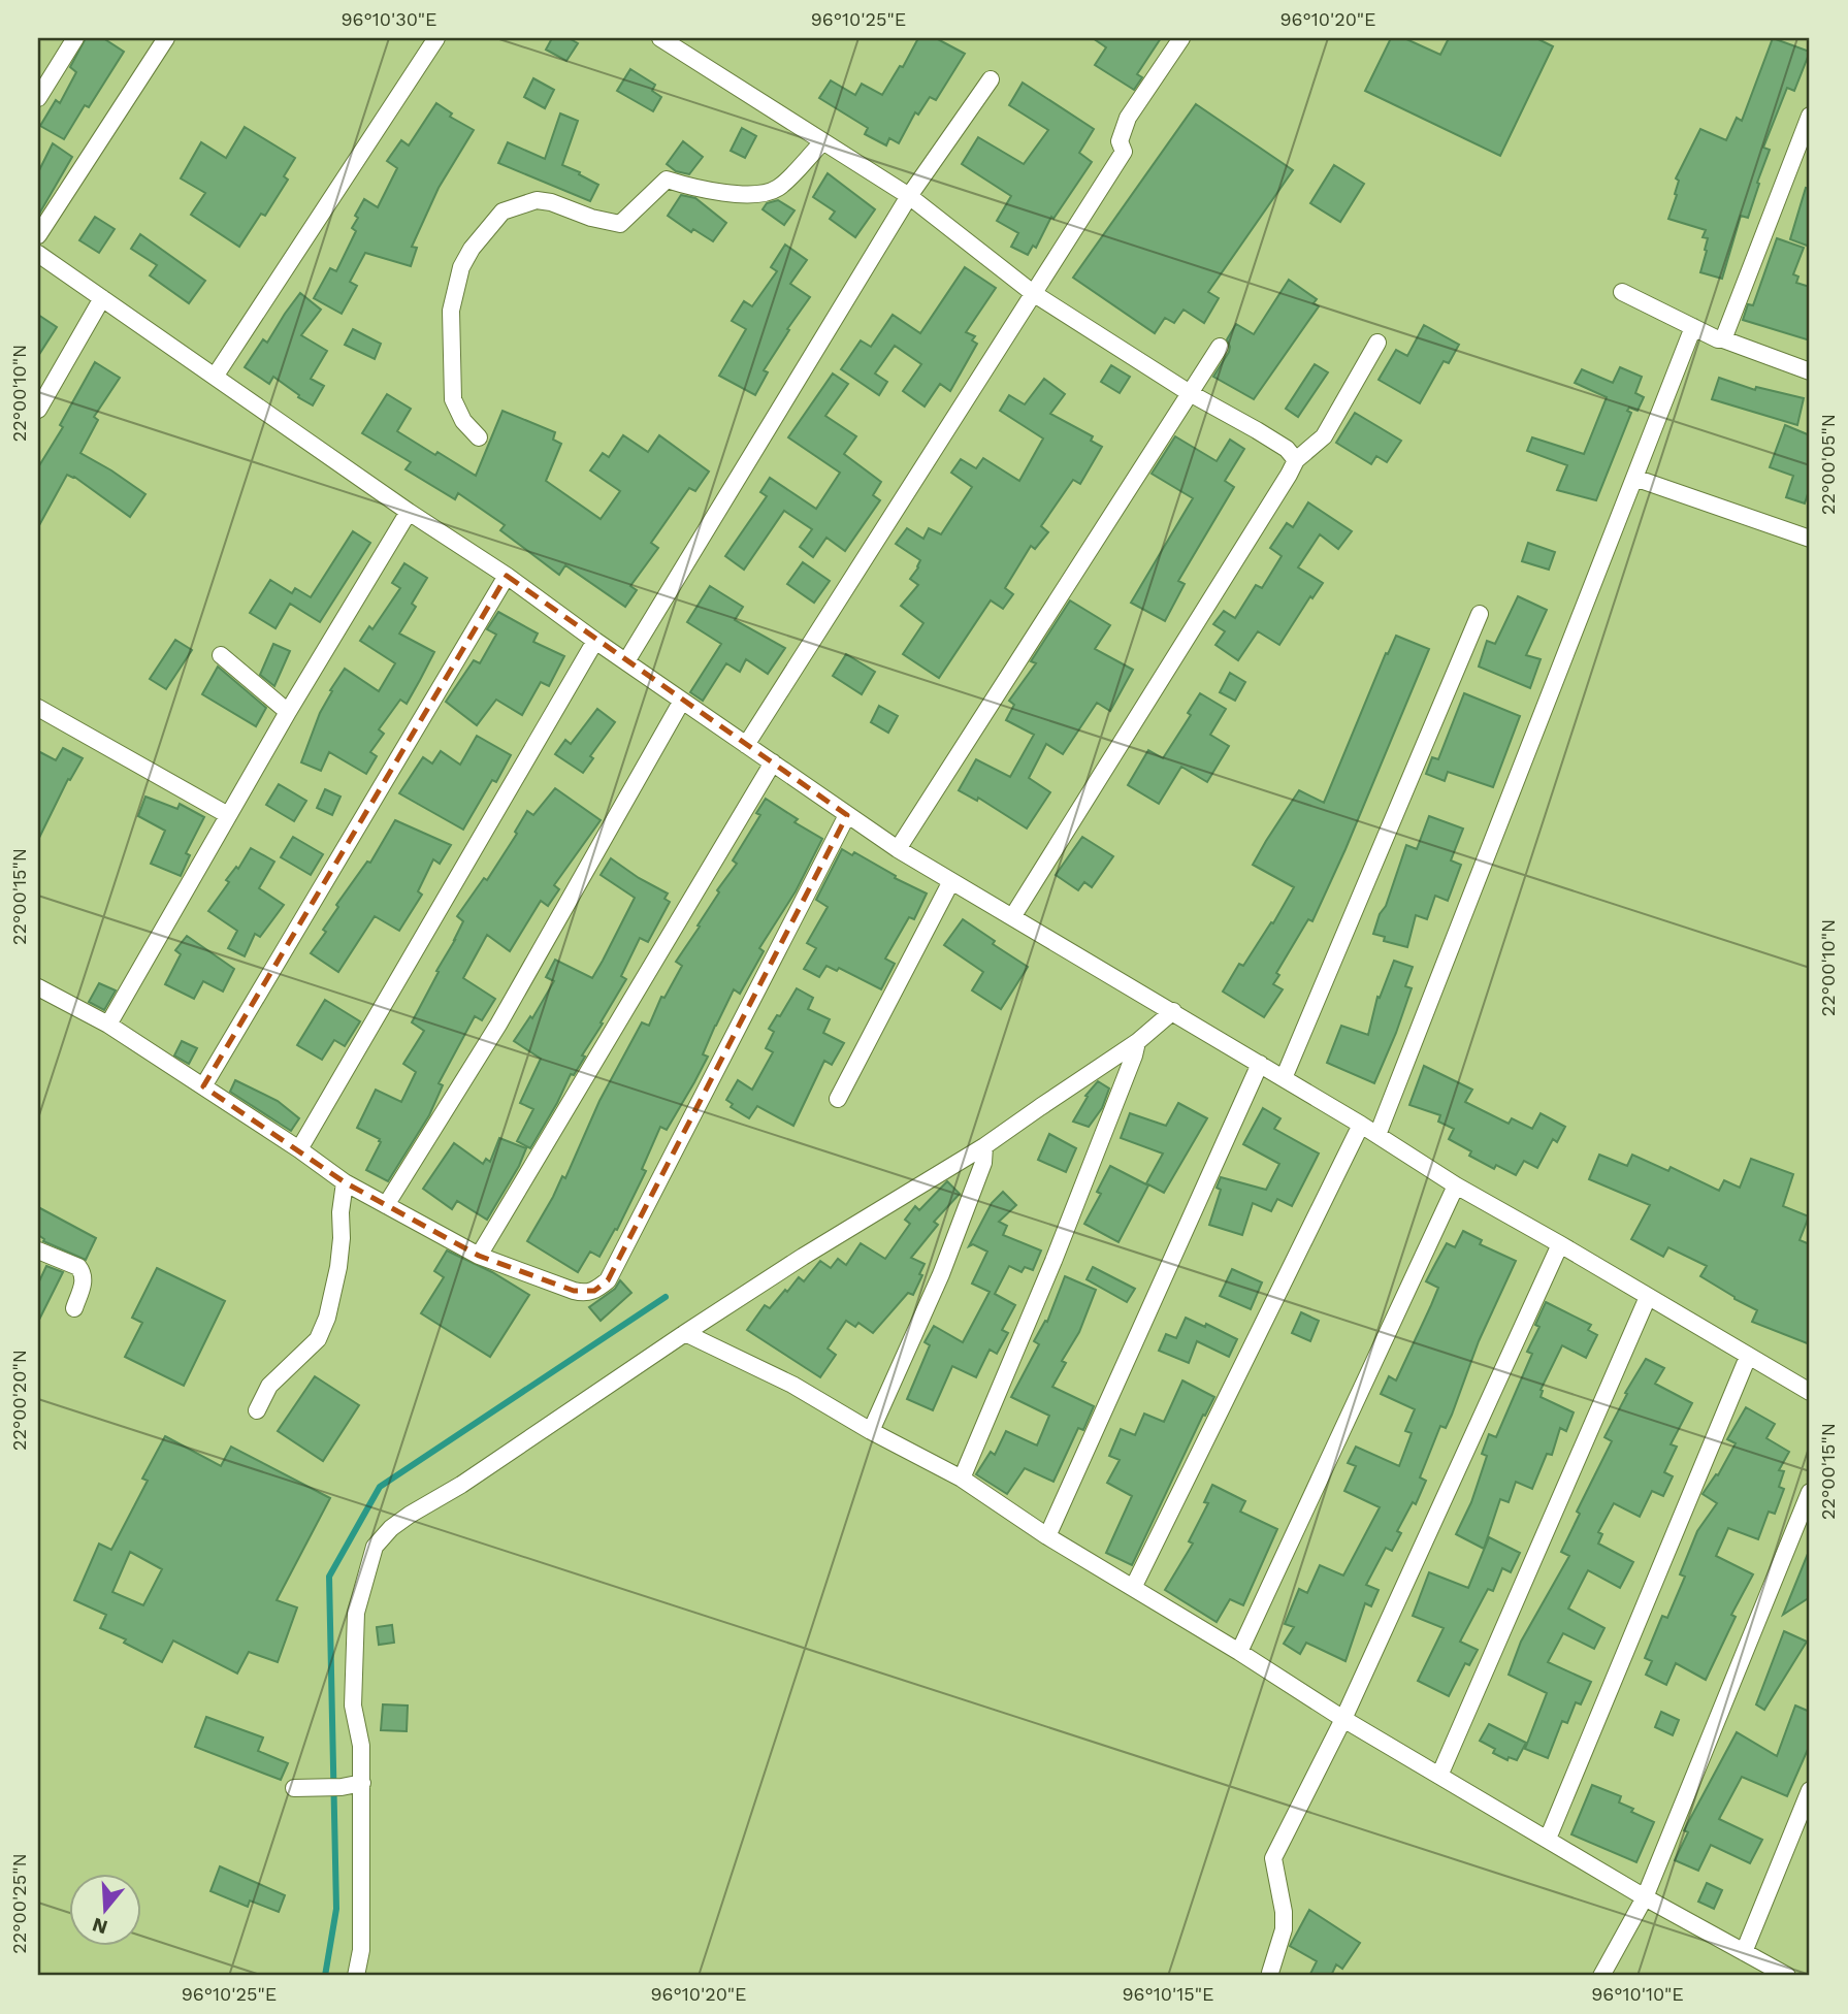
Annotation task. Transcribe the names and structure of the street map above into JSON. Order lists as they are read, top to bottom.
{
  "north": "bottom",
  "coordinates": [
    "96°10'30\"E",
    "96°10'25\"E",
    "96°10'20\"E",
    "22°00'10\"N",
    "22°00'05\"N",
    "22°00'15\"N",
    "22°00'20\"N",
    "22°00'25\"N",
    "96°10'15\"E",
    "96°10'10\"E"
  ]
}
